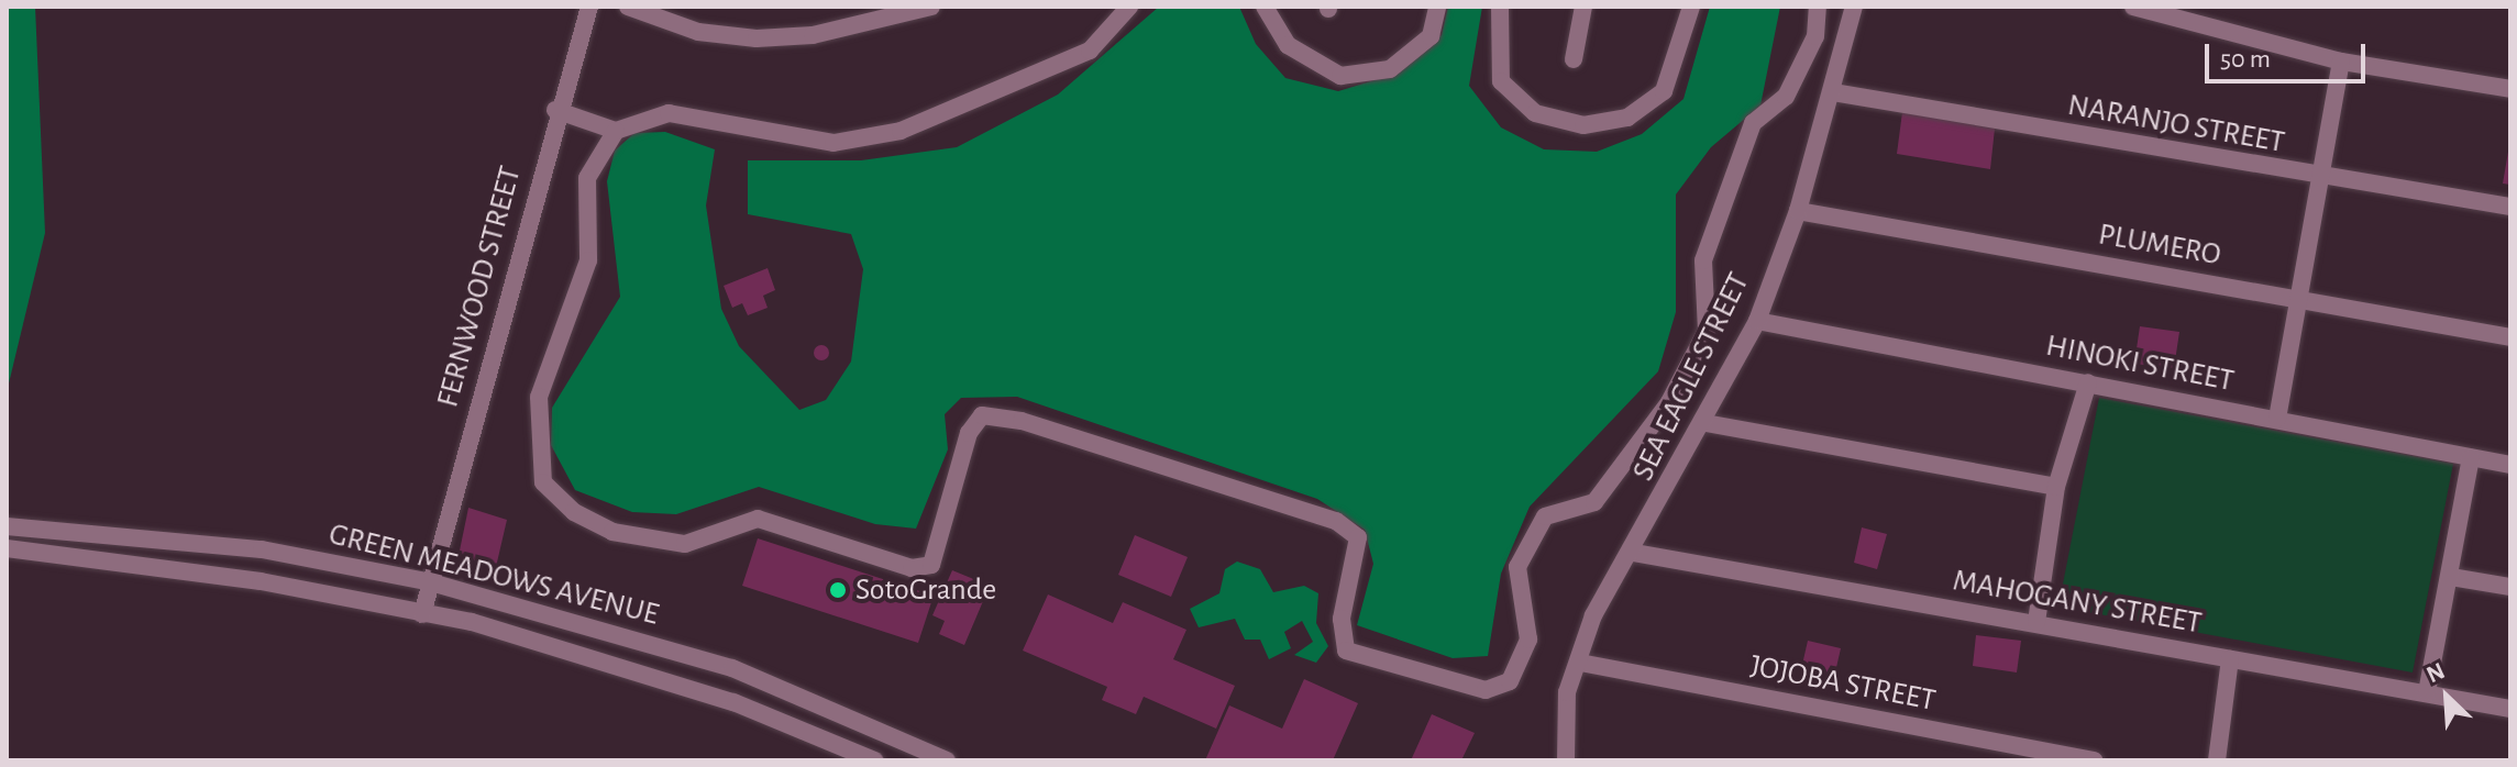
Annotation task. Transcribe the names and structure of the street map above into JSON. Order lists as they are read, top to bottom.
{
  "streets": {
    "street": [
      "NARANJO STREET",
      "PLUMERO",
      "FERNWOOD STREET",
      "HINOKI STREET",
      "SEA EAGLE STREET",
      "GREEN MEADOWS AVENUE",
      "MAHOGANY STREET",
      "JOJOBA STREET"
    ]
  },
  "crossings": [
    ["NARANJO STREET", "SEA EAGLE STREET"],
    ["PLUMERO", "SEA EAGLE STREET"],
    ["FERNWOOD STREET", "GREEN MEADOWS AVENUE"],
    ["HINOKI STREET", "SEA EAGLE STREET"],
    ["SEA EAGLE STREET", "MAHOGANY STREET"],
    ["SEA EAGLE STREET", "JOJOBA STREET"]
  ],
  "places": ["SotoGrande"],
  "scale_bar": "50 m",
  "north": "top left"
}
